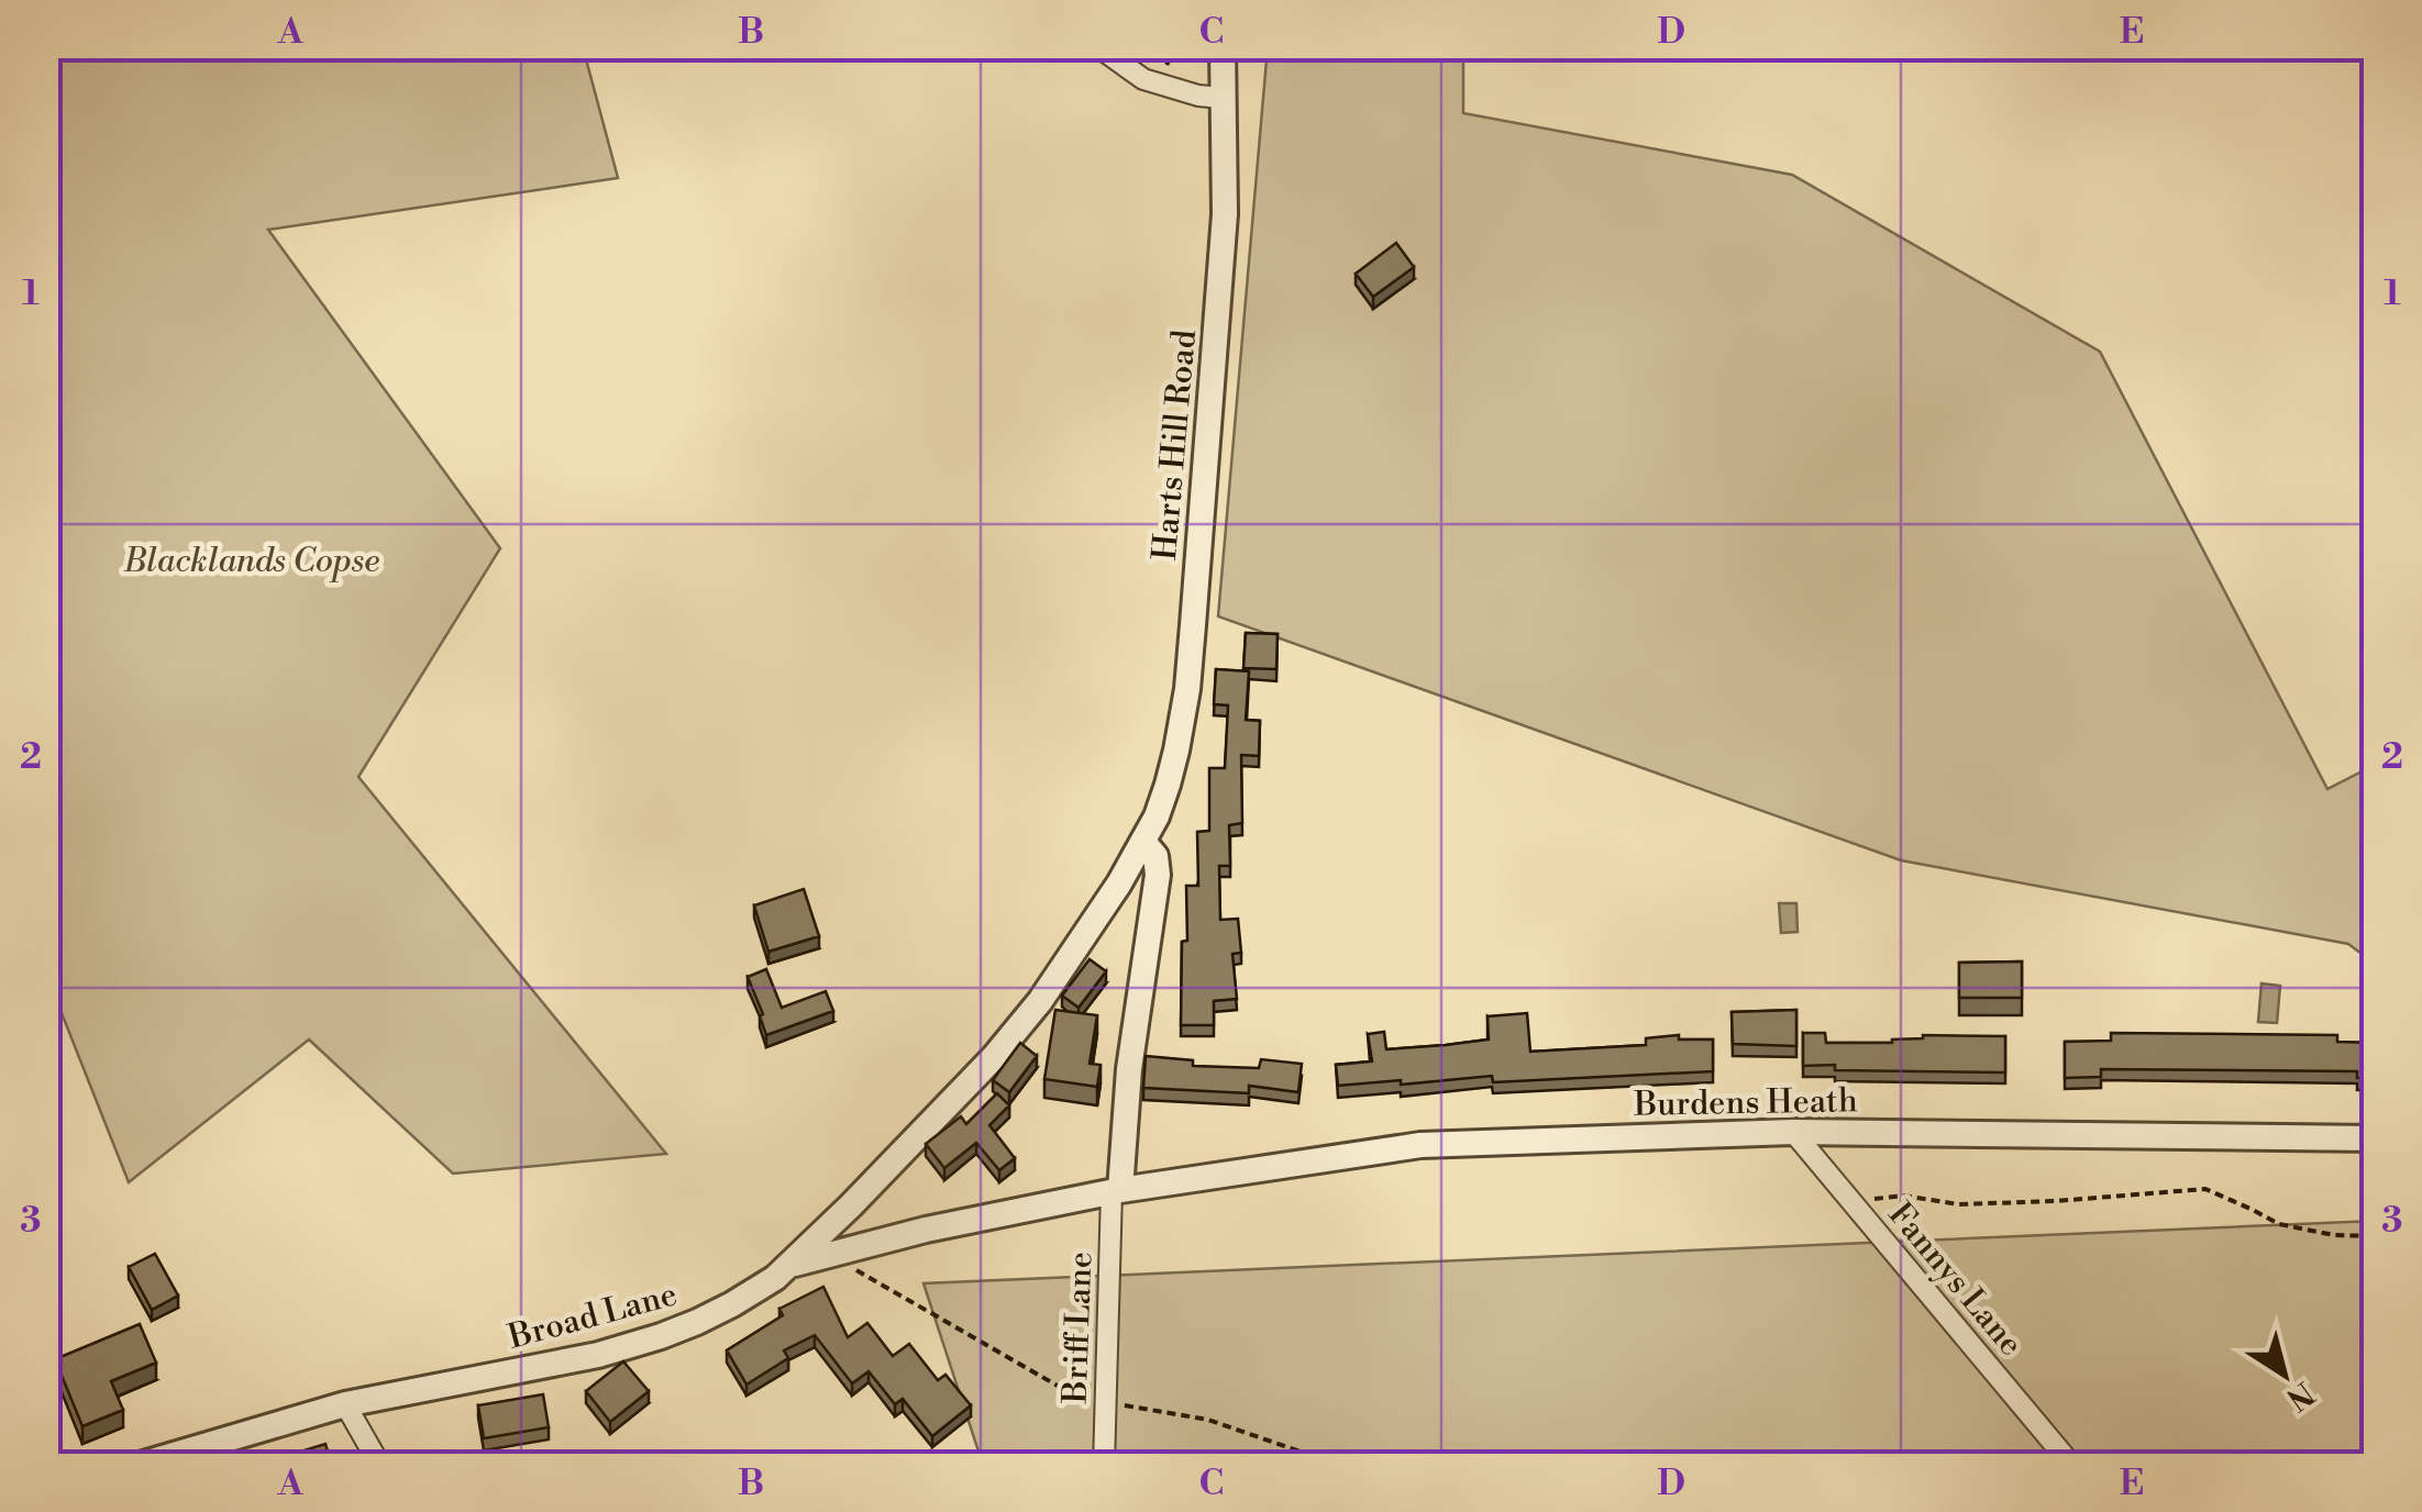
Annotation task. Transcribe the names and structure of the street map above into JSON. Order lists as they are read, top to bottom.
{
  "streets": {
    "street": [
      "Harts Hill Road",
      "Burdens Heath",
      "Fannys Lane",
      "Broad Lane",
      "Briff Lane"
    ]
  },
  "crossings": [
    ["Harts Hill Road", "Broad Lane"],
    ["Burdens Heath", "Fannys Lane"],
    ["Burdens Heath", "Broad Lane"],
    ["Burdens Heath", "Briff Lane"],
    ["Broad Lane", "Briff Lane"]
  ],
  "parks": ["Blacklands Copse"],
  "north": "bottom right",
  "grid": {
    "columns": [
      "A",
      "B",
      "C",
      "D",
      "E"
    ],
    "rows": ["1", "2", "3"]
  }
}
